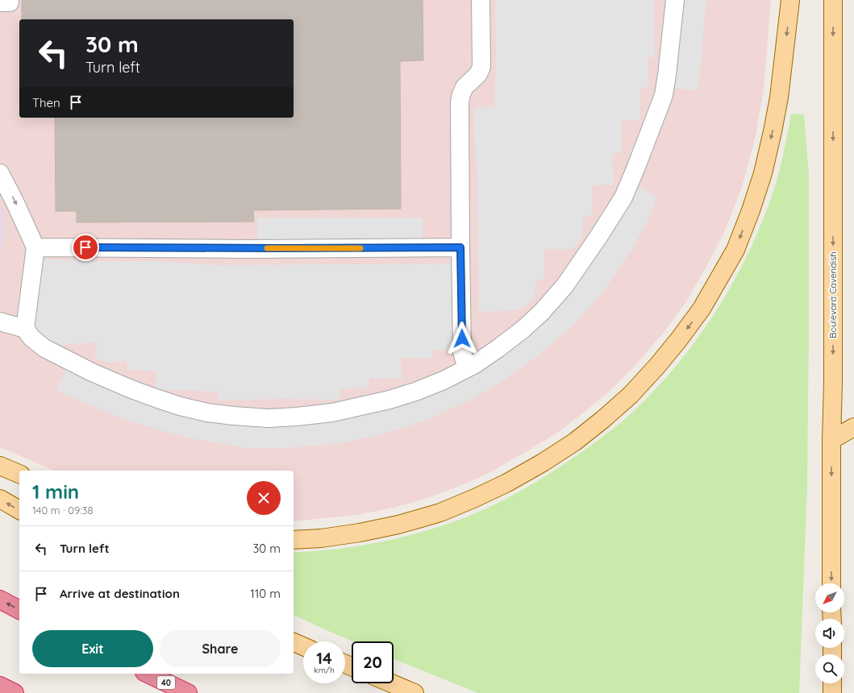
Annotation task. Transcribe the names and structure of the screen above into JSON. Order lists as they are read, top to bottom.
{
  "streets": {
    "highway": ["40"],
    "main road": ["Boulevard Cavendish"]
  },
  "one_way": ["Boulevard Cavendish"],
  "north": "bottom left",
  "page": {
    "turn": ["30 m", "Turn left"],
    "then": "Then",
    "heading": ["1 min", "140 m · 09:38"],
    "list": [
      {
        "name": "Turn left",
        "value": "30 m"
      },
      {
        "name": "Arrive at destination",
        "value": "110 m"
      }
    ],
    "buttons": ["Exit", "Share"],
    "speed": "14 km/h",
    "limit": "20"
  }
}
